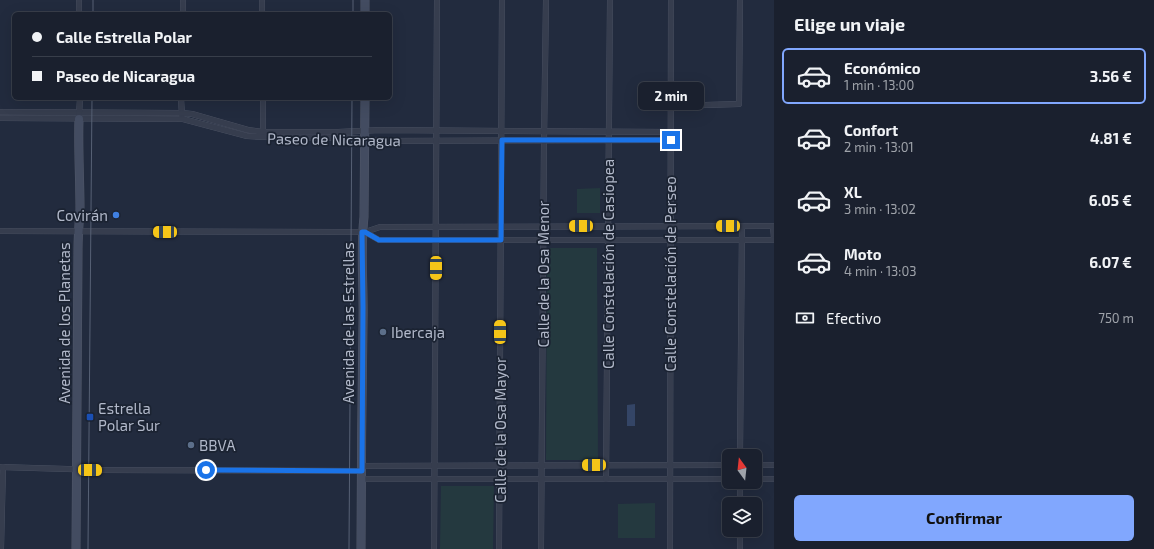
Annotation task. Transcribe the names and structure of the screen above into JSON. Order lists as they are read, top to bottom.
{
  "streets": {
    "street": [
      "Paseo de Nicaragua",
      "Calle Constelación de Casiopea",
      "Calle de la Osa Menor",
      "Calle Constelación de Perseo",
      "Avenida de los Planetas",
      "Avenida de las Estrellas",
      "Calle de la Osa Mayor"
    ]
  },
  "crossings": [
    ["Paseo de Nicaragua", "Calle Constelación de Casiopea"],
    ["Paseo de Nicaragua", "Calle de la Osa Menor"],
    ["Paseo de Nicaragua", "Calle Constelación de Perseo"],
    ["Paseo de Nicaragua", "Avenida de los Planetas"],
    ["Paseo de Nicaragua", "Avenida de las Estrellas"],
    ["Paseo de Nicaragua", "Calle de la Osa Mayor"]
  ],
  "places": {
    "other": ["Covirán", "Ibercaja", "BBVA"],
    "transit": ["Estrella Polar Sur"]
  },
  "north": "top",
  "page": {
    "heading": "Elige un viaje",
    "banner": ["Calle Estrella Polar", "Paseo de Nicaragua"],
    "list": [
      {
        "name": "Económico",
        "note": "1 min · 13:00",
        "value": "3.56 €"
      },
      {
        "name": "Confort",
        "note": "2 min · 13:01",
        "value": "4.81 €"
      },
      {
        "name": "XL",
        "note": "3 min · 13:02",
        "value": "6.05 €"
      },
      {
        "name": "Moto",
        "note": "4 min · 13:03",
        "value": "6.07 €"
      }
    ],
    "bubble": "2 min",
    "pay": ["Efectivo", "750 m"],
    "buttons": "Confirmar"
  }
}
